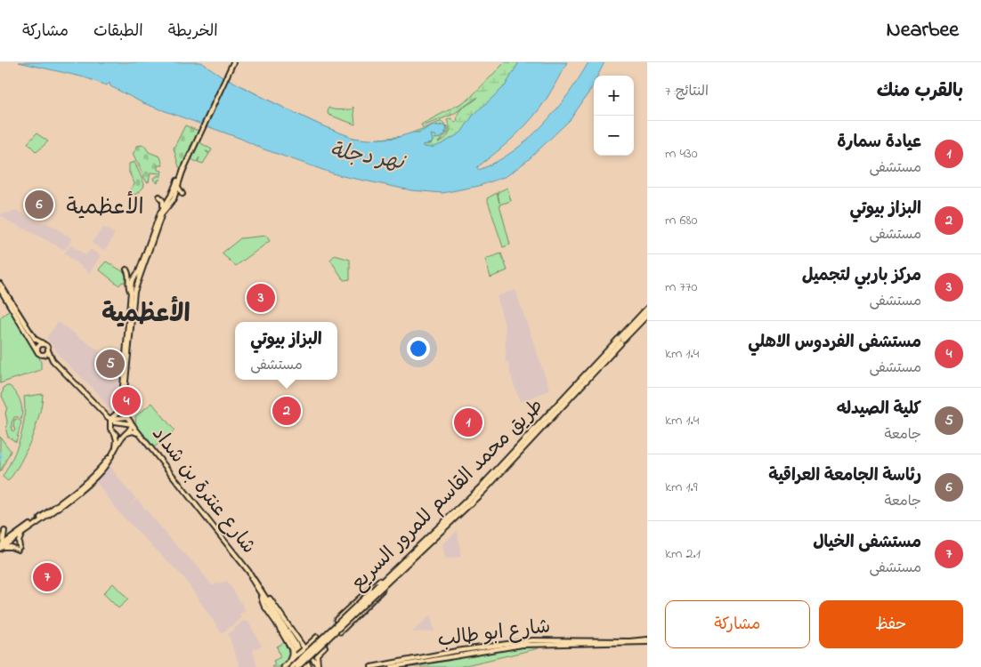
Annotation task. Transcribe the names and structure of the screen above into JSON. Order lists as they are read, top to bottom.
{
  "streets": {
    "highway": ["طريق محمد القاسم للمرور السريع"],
    "main road": ["شارع عنترة بن شداد", "شارع ابو طالب"]
  },
  "districts": ["الأعظمية", "الأعظمية"],
  "water": ["نهر دجلة"],
  "page": {
    "header": "Nearbee",
    "nav": ["الخريطة", "الطبقات", "مشاركة"],
    "heading": ["بالقرب منك", "النتائج: 7"],
    "map_buttons": ["+", "−"],
    "list": [
      {
        "mark": "1",
        "name": "عيادة سمارة",
        "note": "مستشفى",
        "value": "430 m"
      },
      {
        "mark": "2",
        "name": "البزاز بيوتي",
        "note": "مستشفى",
        "value": "680 m"
      },
      {
        "mark": "3",
        "name": "مركز باربي لتجميل",
        "note": "مستشفى",
        "value": "770 m"
      },
      {
        "mark": "4",
        "name": "مستشفى الفردوس الاهلي",
        "note": "مستشفى",
        "value": "1.4 km"
      },
      {
        "mark": "5",
        "name": "كلية الصيدله",
        "note": "جامعة",
        "value": "1.4 km"
      },
      {
        "mark": "6",
        "name": "رئاسة الجامعة العراقية",
        "note": "جامعة",
        "value": "1.9 km"
      },
      {
        "mark": "7",
        "name": "مستشفى الخيال",
        "note": "مستشفى",
        "value": "2.1 km"
      }
    ],
    "pins": [
      "6",
      "3",
      "5",
      "4",
      "2",
      "1",
      "7"
    ],
    "popup": ["البزاز بيوتي", "مستشفى"],
    "buttons": ["حفظ", "مشاركة"]
  }
}
